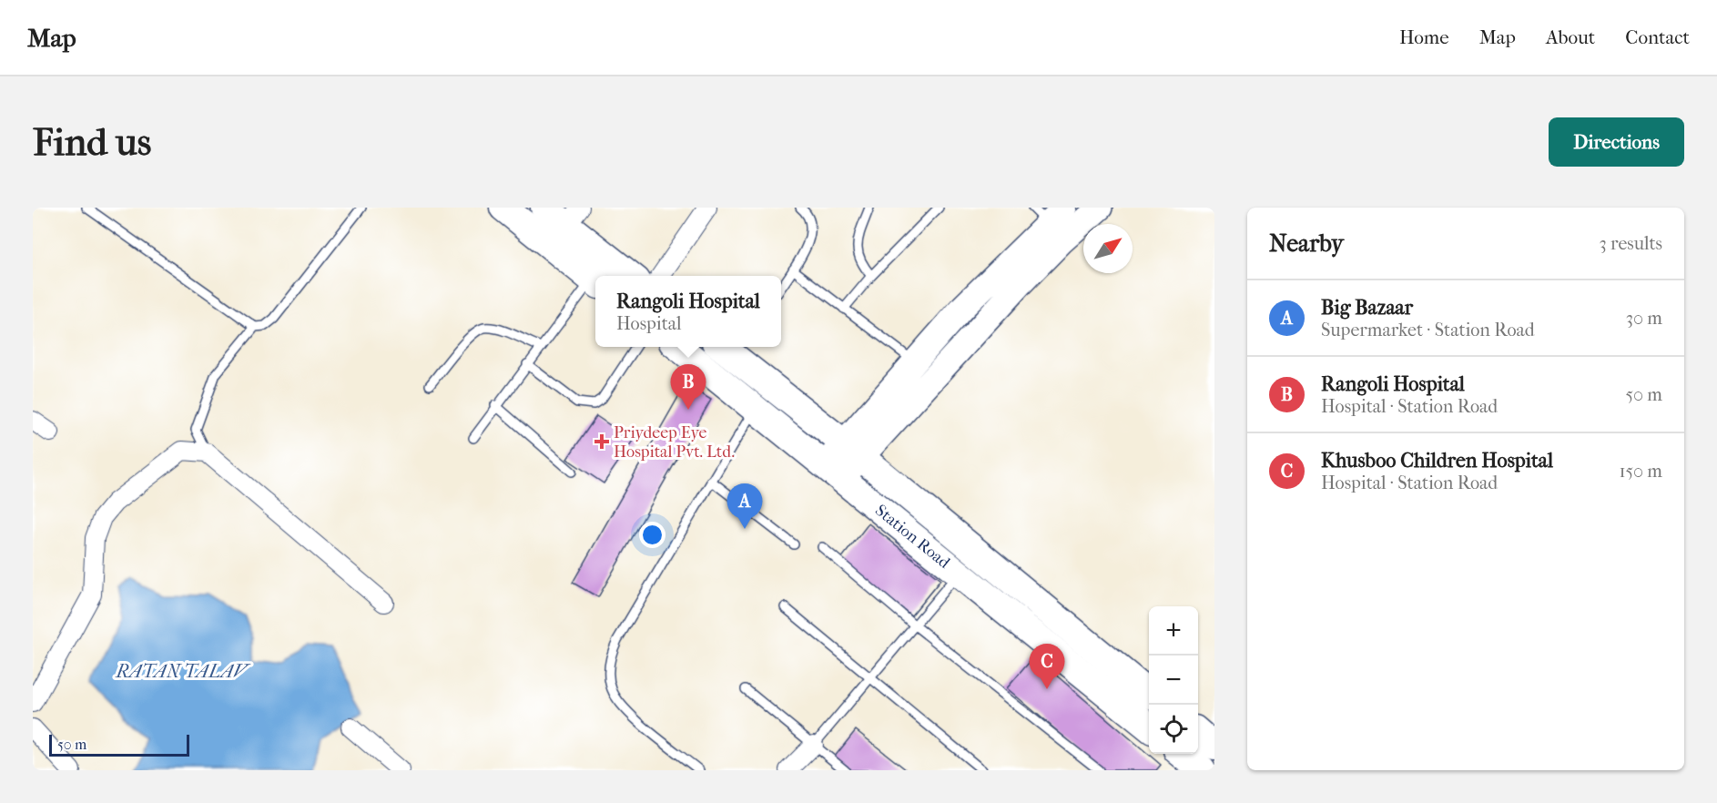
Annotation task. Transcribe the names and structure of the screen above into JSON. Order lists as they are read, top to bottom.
{
  "streets": {
    "main road": ["Station Road"]
  },
  "water": ["RATAN TALAV"],
  "places": {
    "health": ["Priydeep Eye Hospital Pvt. Ltd."]
  },
  "scale_bar": "50 m",
  "north": "top right",
  "page": {
    "header": "Map",
    "nav": [
      "Home",
      "Map",
      "About",
      "Contact"
    ],
    "buttons": "Directions",
    "title": "Find us",
    "heading": ["Nearby", "3 results"],
    "popup": ["Rangoli Hospital", "Hospital"],
    "list": [
      {
        "mark": "A",
        "name": "Big Bazaar",
        "note": "Supermarket · Station Road",
        "value": "30 m"
      },
      {
        "mark": "B",
        "name": "Rangoli Hospital",
        "note": "Hospital · Station Road",
        "value": "50 m"
      },
      {
        "mark": "C",
        "name": "Khusboo Children Hospital",
        "note": "Hospital · Station Road",
        "value": "150 m"
      }
    ],
    "pins": ["B", "A", "C"],
    "map_buttons": ["+", "−"],
    "scale": "50 m"
  }
}
